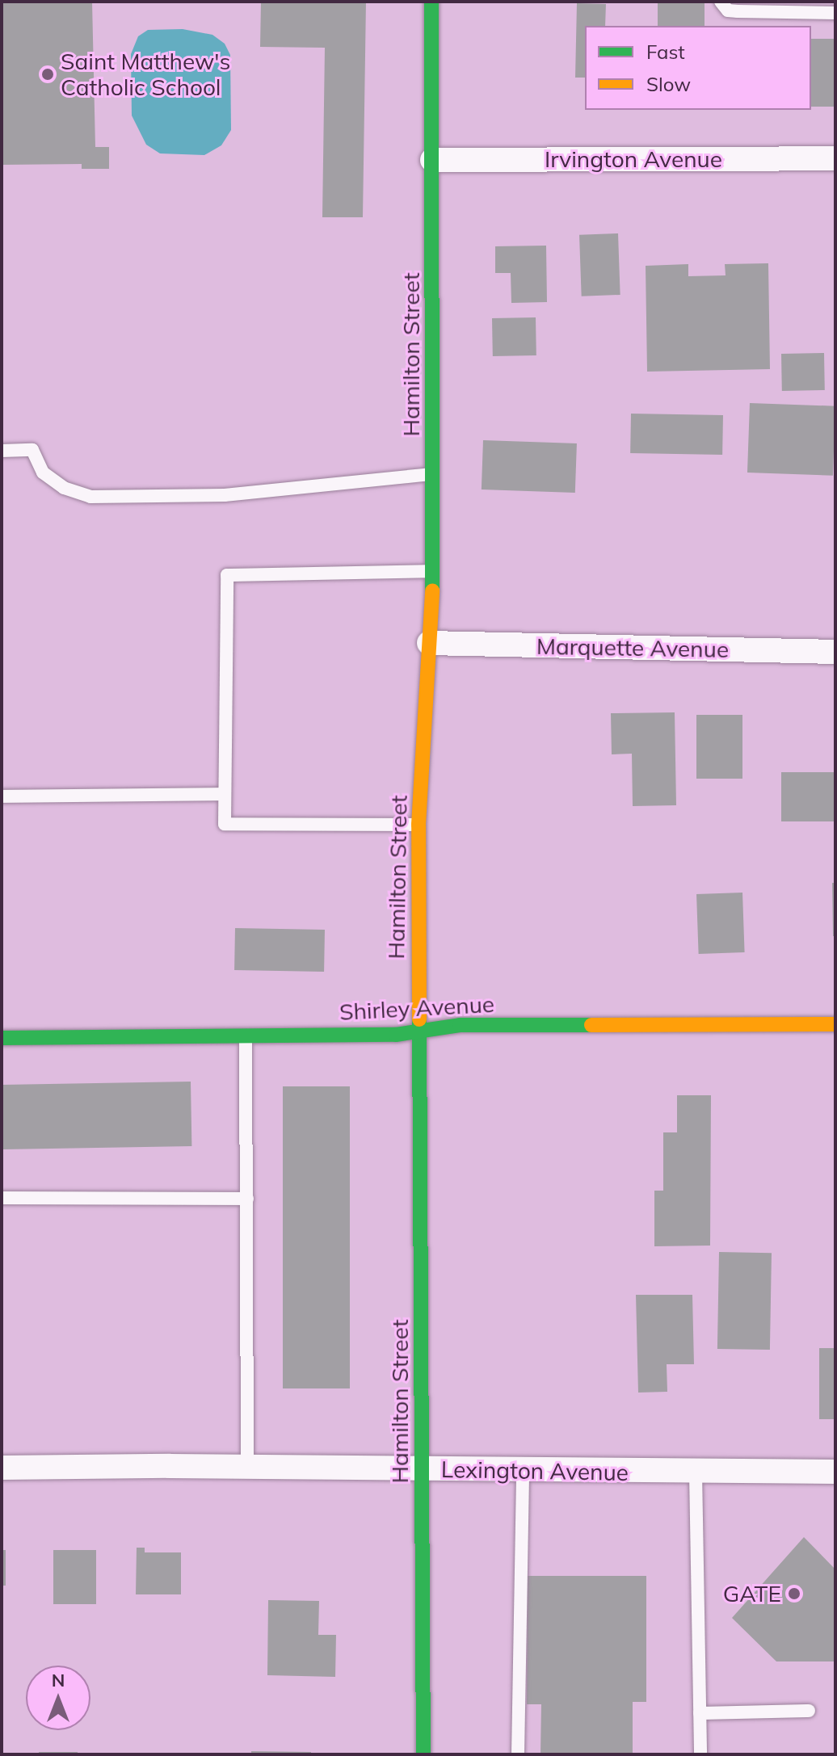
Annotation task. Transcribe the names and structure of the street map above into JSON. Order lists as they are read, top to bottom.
{
  "streets": {
    "street": [
      "Irvington Avenue",
      "Hamilton Street",
      "Marquette Avenue",
      "Shirley Avenue",
      "Lexington Avenue"
    ]
  },
  "crossings": [
    ["Irvington Avenue", "Hamilton Street"],
    ["Hamilton Street", "Marquette Avenue"],
    ["Hamilton Street", "Shirley Avenue"],
    ["Hamilton Street", "Lexington Avenue"]
  ],
  "places": ["Saint Matthew's Catholic School", "GATE"],
  "legend": ["Fast", "Slow"],
  "north": "top"
}
